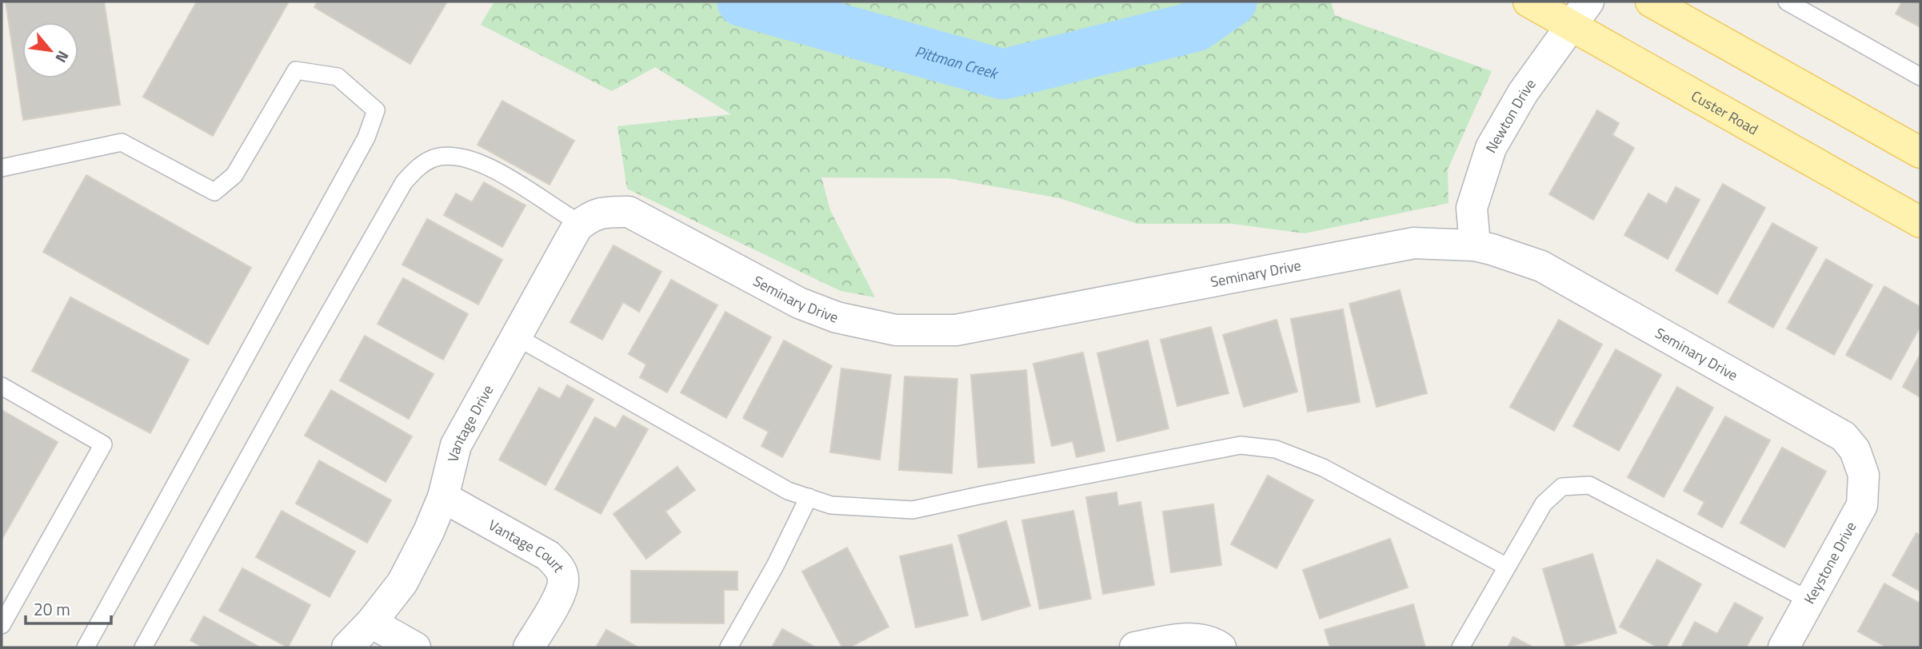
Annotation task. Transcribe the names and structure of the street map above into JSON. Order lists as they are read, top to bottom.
{
  "streets": {
    "main road": ["Custer Road"],
    "street": [
      "Newton Drive",
      "Seminary Drive",
      "Vantage Drive",
      "Vantage Court",
      "Keystone Drive"
    ]
  },
  "crossings": [
    ["Custer Road", "Newton Drive"],
    ["Newton Drive", "Seminary Drive"],
    ["Seminary Drive", "Vantage Drive"],
    ["Seminary Drive", "Keystone Drive"],
    ["Vantage Drive", "Vantage Court"]
  ],
  "water": ["Pittman Creek"],
  "scale_bar": "20 m",
  "north": "bottom right"
}
